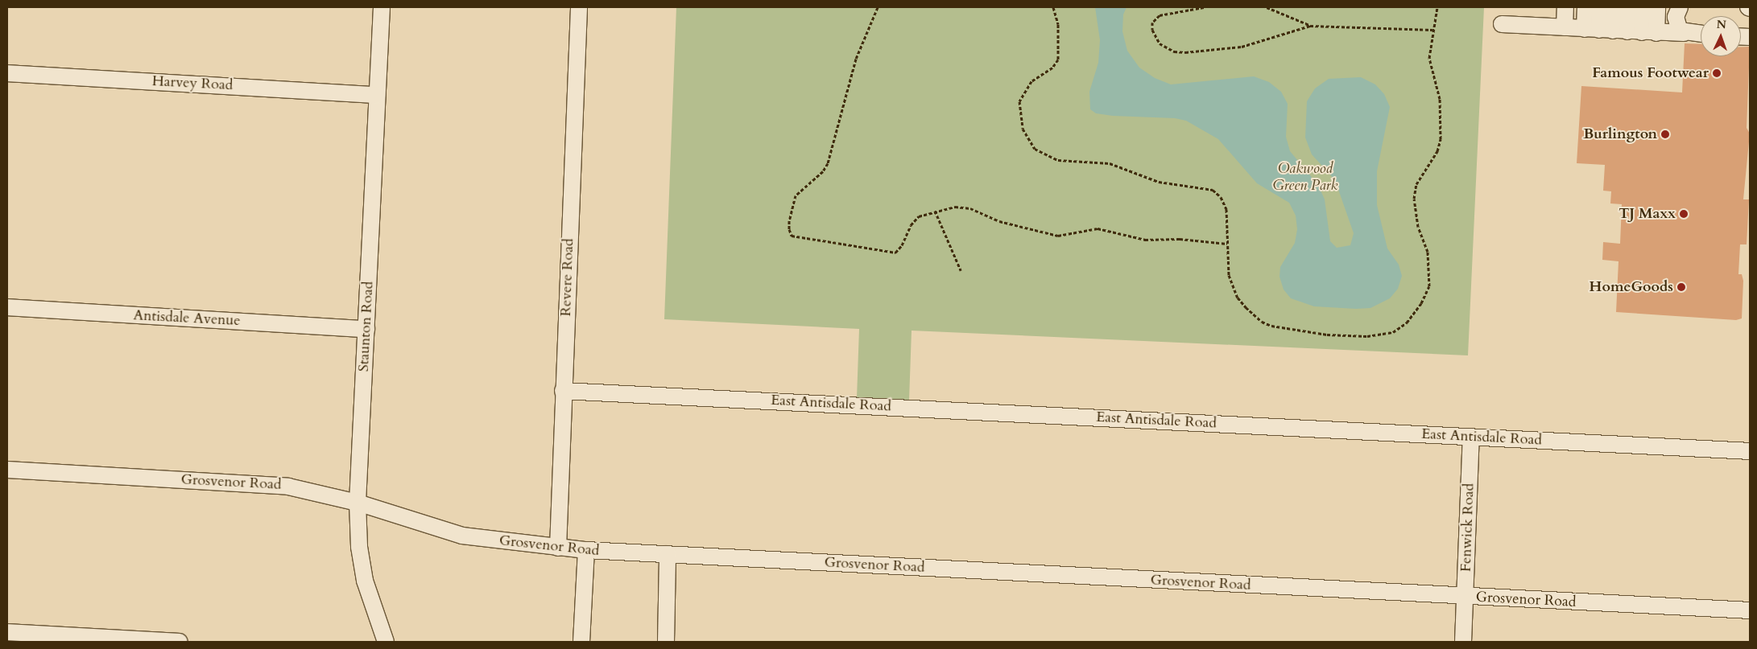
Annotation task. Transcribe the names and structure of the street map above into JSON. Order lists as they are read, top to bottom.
{
  "streets": {
    "street": [
      "Harvey Road",
      "Revere Road",
      "Antisdale Avenue",
      "Staunton Road",
      "East Antisdale Road",
      "Grosvenor Road",
      "Fenwick Road"
    ]
  },
  "crossings": [
    ["Harvey Road", "Staunton Road"],
    ["Revere Road", "East Antisdale Road"],
    ["Revere Road", "Grosvenor Road"],
    ["Antisdale Avenue", "Staunton Road"],
    ["Staunton Road", "Grosvenor Road"],
    ["East Antisdale Road", "Fenwick Road"],
    ["Grosvenor Road", "Fenwick Road"]
  ],
  "parks": ["Oakwood Green Park"],
  "places": [
    "Famous Footwear",
    "Burlington",
    "TJ Maxx",
    "HomeGoods"
  ],
  "north": "top"
}
